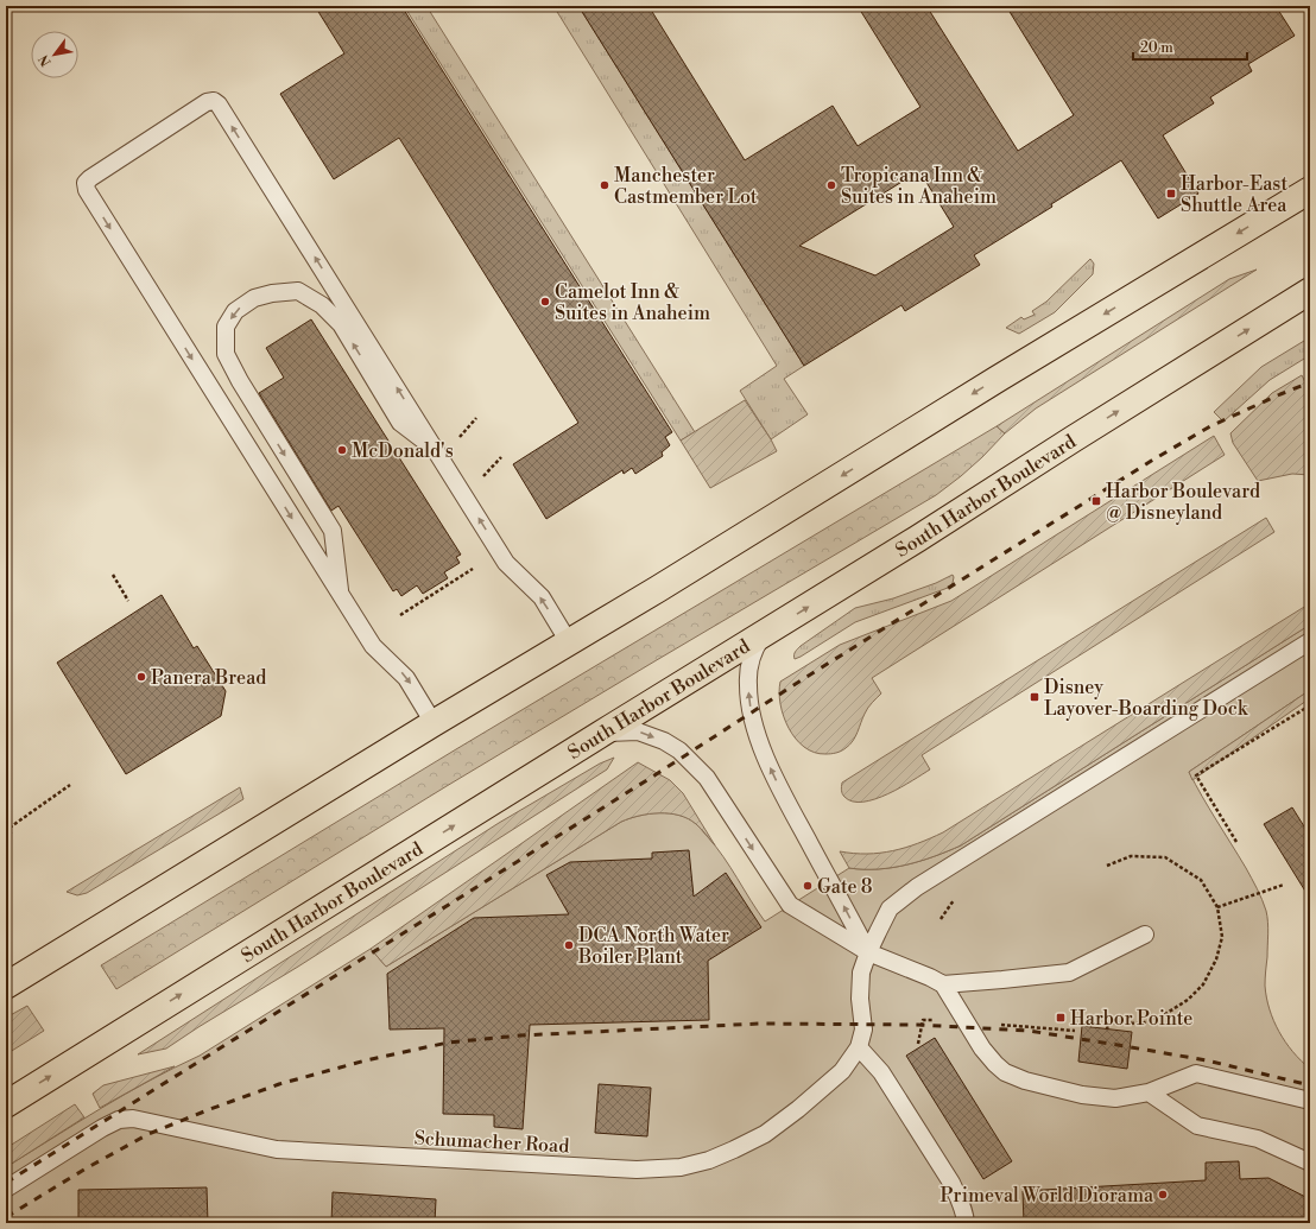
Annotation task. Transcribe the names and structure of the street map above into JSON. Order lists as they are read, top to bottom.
{
  "streets": {
    "main road": ["South Harbor Boulevard"],
    "lane": ["Schumacher Road"]
  },
  "places": {
    "other": [
      "Manchester Castmember Lot",
      "Tropicana Inn & Suites in Anaheim",
      "Camelot Inn & Suites in Anaheim",
      "McDonald's",
      "Panera Bread",
      "Gate 8",
      "DCA North Water Boiler Plant",
      "Primeval World Diorama"
    ],
    "transit": [
      "Harbor-East Shuttle Area",
      "Harbor Boulevard @ Disneyland",
      "Disney Layover-Boarding Dock",
      "Harbor Pointe"
    ]
  },
  "scale_bar": "20 m",
  "north": "bottom left"
}
